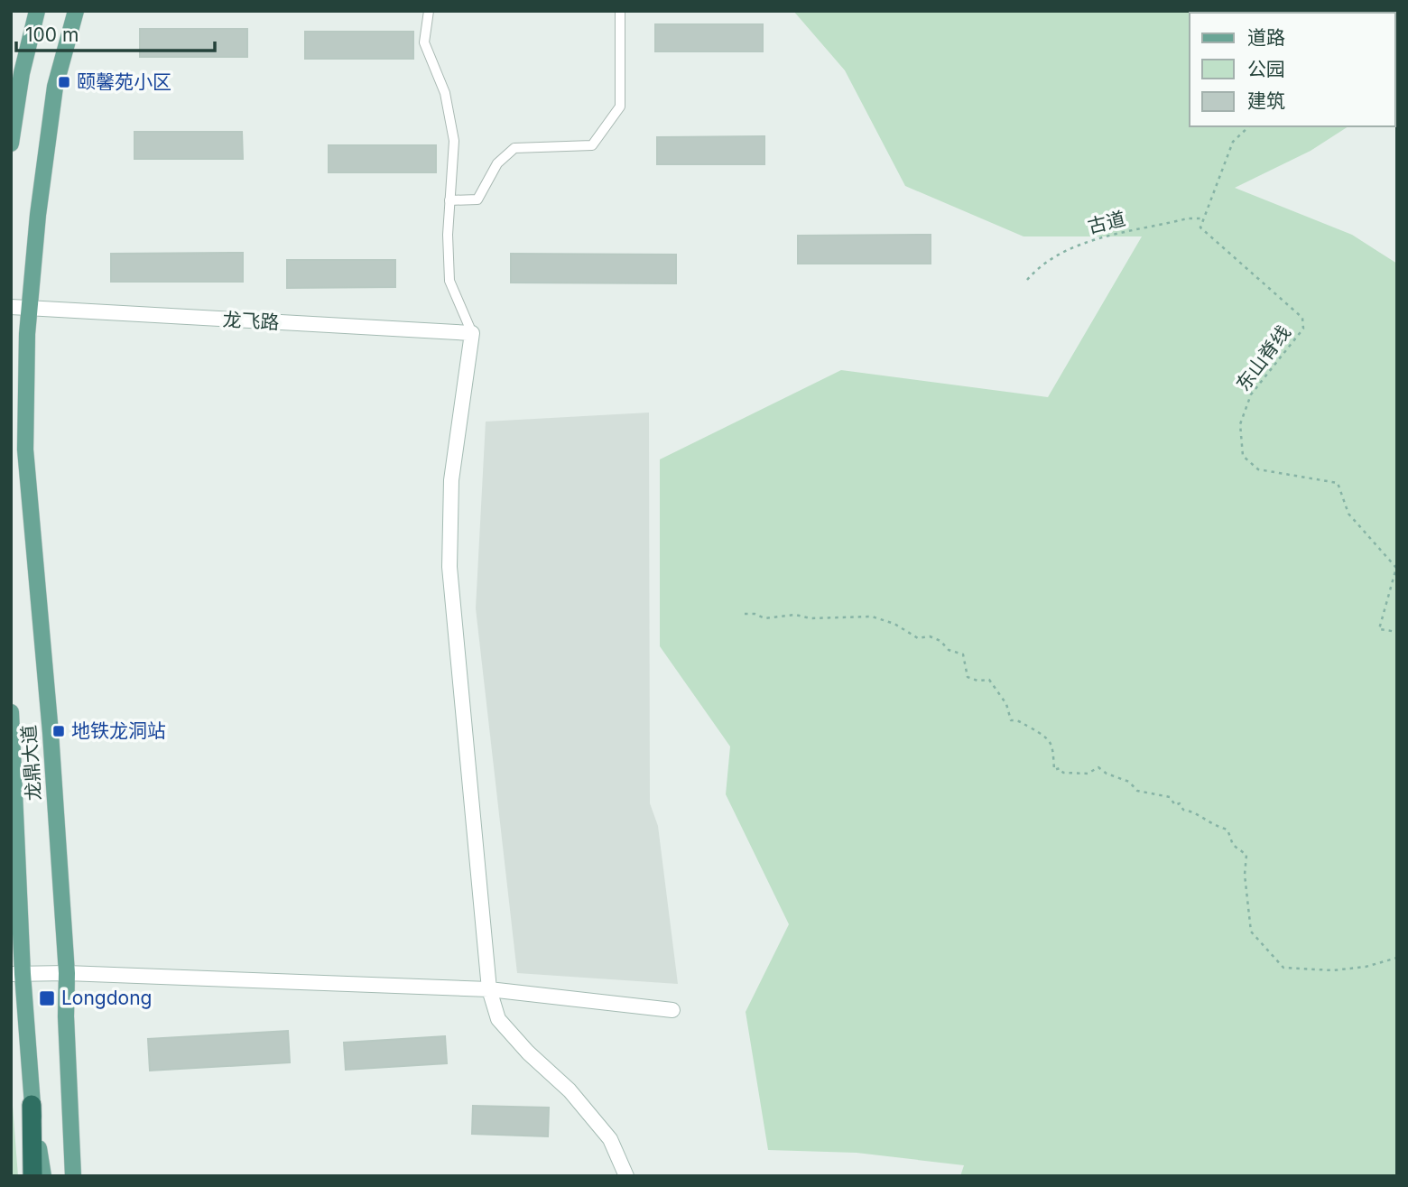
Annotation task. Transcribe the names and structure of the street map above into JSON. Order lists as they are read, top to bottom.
{
  "streets": {
    "main road": ["龙鼎大道"],
    "street": ["龙飞路"],
    "path": ["古道", "东山脊线"]
  },
  "crossings": [
    ["古道", "东山脊线"],
    ["龙飞路", "龙鼎大道"]
  ],
  "places": {
    "transit": ["颐馨苑小区", "地铁龙洞站", "Longdong"]
  },
  "legend": ["道路", "公园", "建筑"],
  "scale_bar": "100 m"
}
